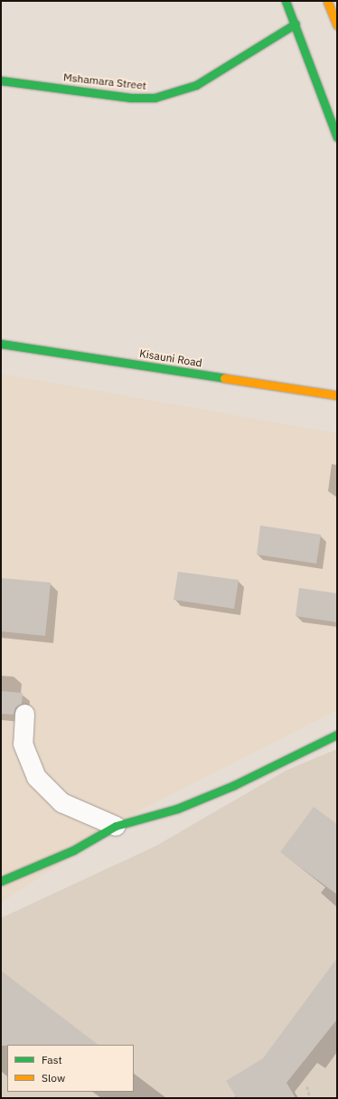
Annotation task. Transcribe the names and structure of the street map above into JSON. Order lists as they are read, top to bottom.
{
  "streets": {
    "street": ["Mshamara Street", "Kisauni Road"]
  },
  "legend": ["Fast", "Slow"]
}
